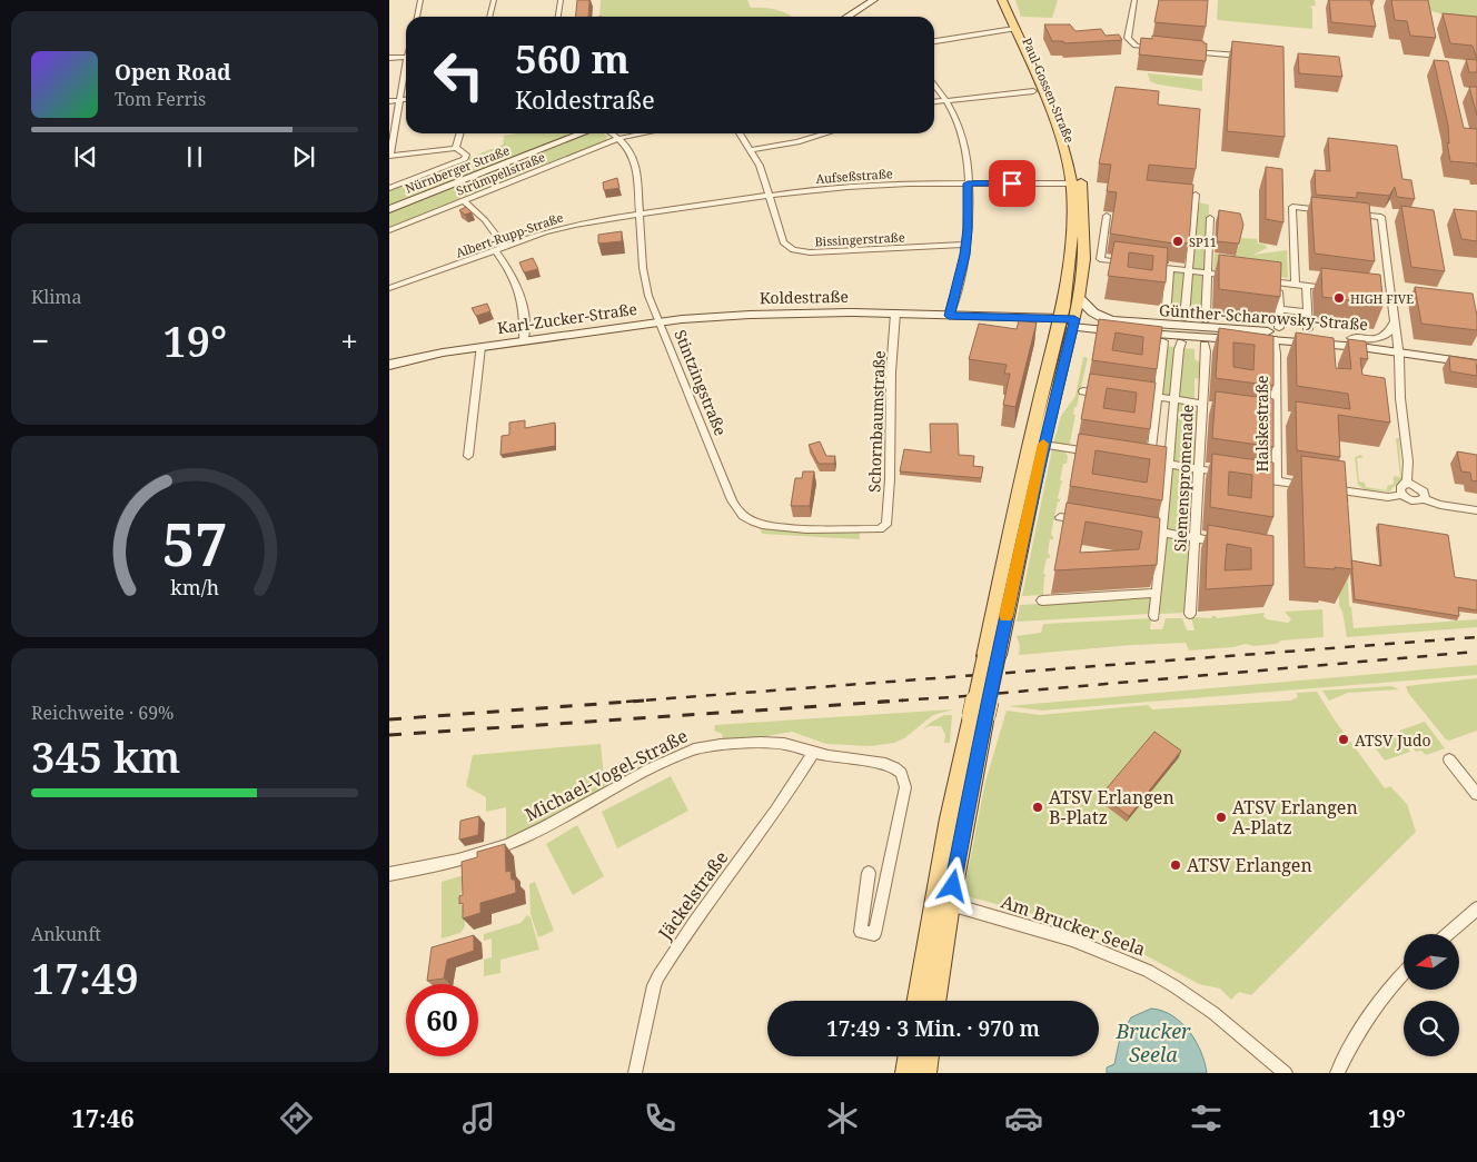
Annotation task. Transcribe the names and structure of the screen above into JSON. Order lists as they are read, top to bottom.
{
  "streets": {
    "main road": ["Paul-Gossen-Straße", "Günther-Scharowsky-Straße"],
    "street": [
      "Nürnberger Straße",
      "Strümpellstraße",
      "Aufseßstraße",
      "Albert-Rupp-Straße",
      "Bissingerstraße",
      "Koldestraße",
      "Karl-Zucker-Straße",
      "Stintzingstraße",
      "Schornbaumstraße",
      "Halskestraße",
      "Siemenspromenade",
      "Michael-Vogel-Straße",
      "Jäckelstraße",
      "Am Brucker Seela"
    ]
  },
  "crossings": [
    ["Paul-Gossen-Straße", "Aufseßstraße"],
    ["Paul-Gossen-Straße", "Koldestraße"],
    ["Paul-Gossen-Straße", "Günther-Scharowsky-Straße"],
    ["Paul-Gossen-Straße", "Am Brucker Seela"],
    ["Strümpellstraße", "Stintzingstraße"],
    ["Aufseßstraße", "Albert-Rupp-Straße"],
    ["Aufseßstraße", "Bissingerstraße"],
    ["Aufseßstraße", "Stintzingstraße"],
    ["Albert-Rupp-Straße", "Stintzingstraße"],
    ["Koldestraße", "Günther-Scharowsky-Straße"],
    ["Koldestraße", "Karl-Zucker-Straße"],
    ["Koldestraße", "Stintzingstraße"],
    ["Koldestraße", "Schornbaumstraße"],
    ["Günther-Scharowsky-Straße", "Halskestraße"],
    ["Karl-Zucker-Straße", "Stintzingstraße"],
    ["Stintzingstraße", "Schornbaumstraße"],
    ["Michael-Vogel-Straße", "Jäckelstraße"]
  ],
  "water": ["Brucker Seela"],
  "places": [
    "SP11",
    "HIGH FIVE",
    "ATSV Judo",
    "ATSV Erlangen B-Platz",
    "ATSV Erlangen A-Platz",
    "ATSV Erlangen"
  ],
  "north": "left",
  "page": {
    "turn": ["560 m", "Koldestraße"],
    "song": ["Open Road", "Tom Ferris"],
    "tile": [
      "Klima",
      ["Reichweite · 69%", "345 km"],
      ["Ankunft", "17:49"]
    ],
    "heat": ["−", "19°", "+"],
    "limit": "60",
    "trip": "17:49 · 3 Min. · 970 m",
    "tabs": ["17:46", "19°"],
    "gauge": ["57", "km/h"]
  }
}
